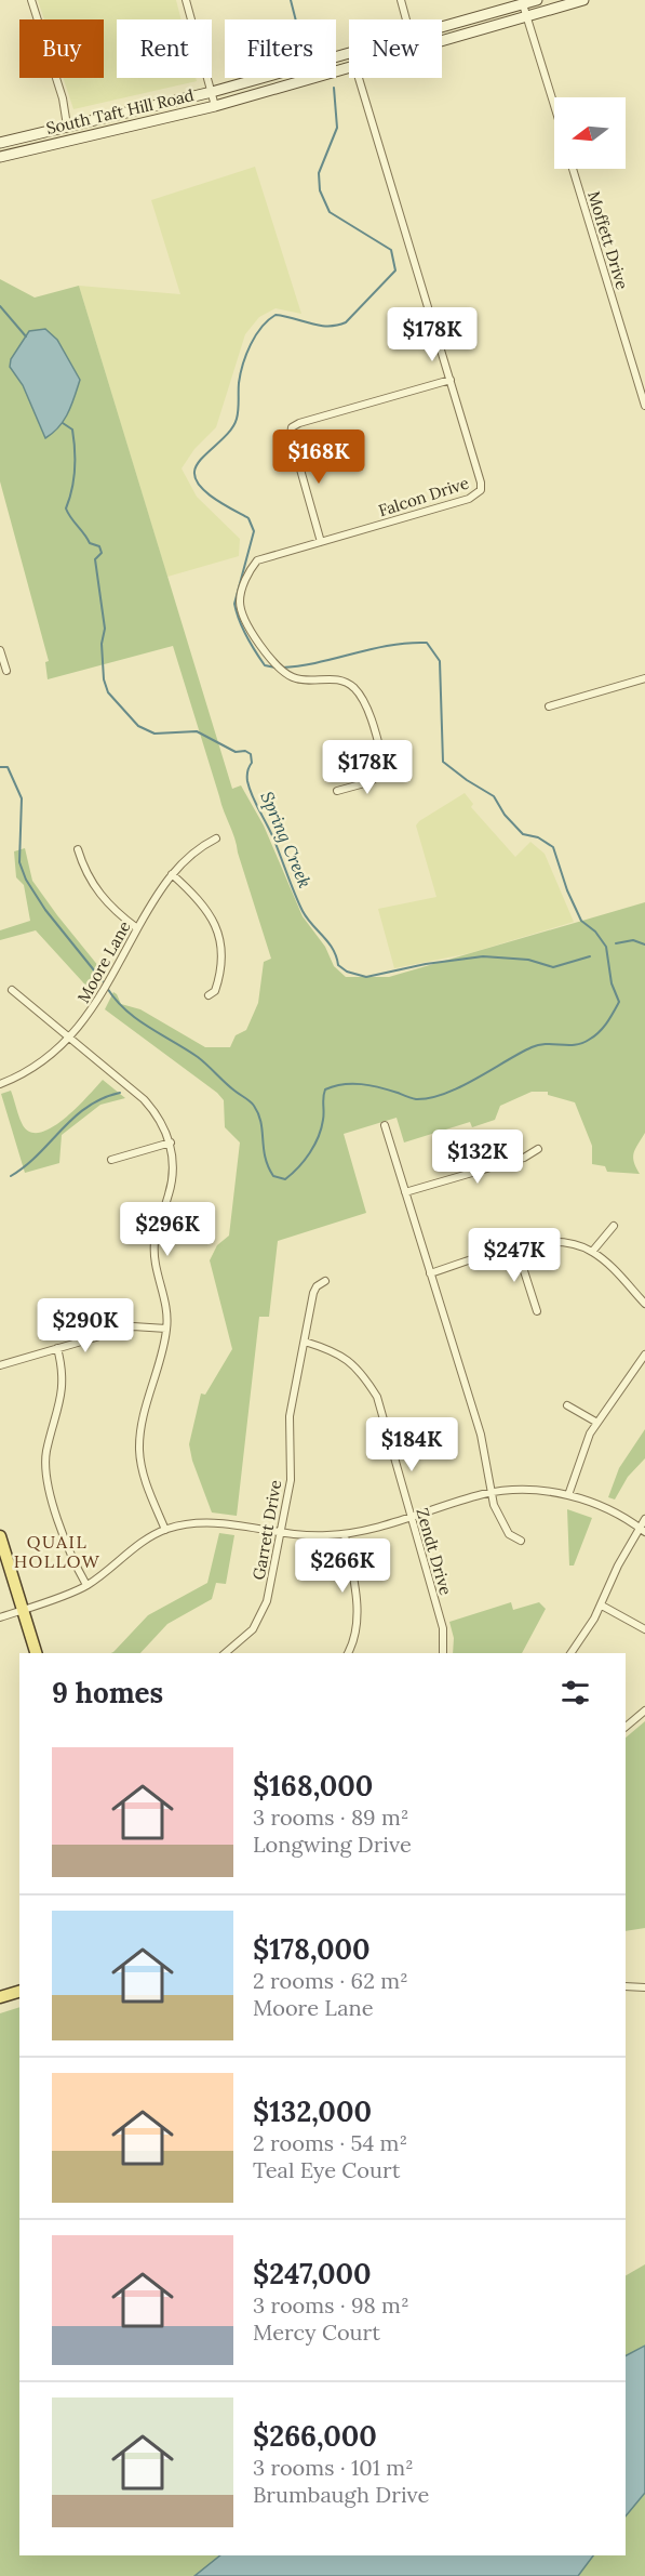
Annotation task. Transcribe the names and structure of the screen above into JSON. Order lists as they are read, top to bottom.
{
  "streets": {
    "main road": ["South Taft Hill Road"],
    "street": [
      "Moffett Drive",
      "Falcon Drive",
      "Moore Lane",
      "Garrett Drive",
      "Zendt Drive"
    ]
  },
  "crossings": [
    ["Garrett Drive", "Zendt Drive"]
  ],
  "districts": ["QUAIL HOLLOW"],
  "water": ["Spring Creek"],
  "north": "left",
  "page": {
    "chip": [
      "Buy",
      "Rent",
      "Filters",
      "New"
    ],
    "price": [
      "$178K",
      "$168K",
      "$178K",
      "$132K",
      "$296K",
      "$247K",
      "$290K",
      "$184K",
      "$266K"
    ],
    "heading": "9 homes",
    "list": [
      {
        "name": "$168,000",
        "note": "3 rooms · 89 m² · Longwing Drive"
      },
      {
        "name": "$178,000",
        "note": "2 rooms · 62 m² · Moore Lane"
      },
      {
        "name": "$132,000",
        "note": "2 rooms · 54 m² · Teal Eye Court"
      },
      {
        "name": "$247,000",
        "note": "3 rooms · 98 m² · Mercy Court"
      },
      {
        "name": "$266,000",
        "note": "3 rooms · 101 m² · Brumbaugh Drive"
      }
    ]
  }
}
